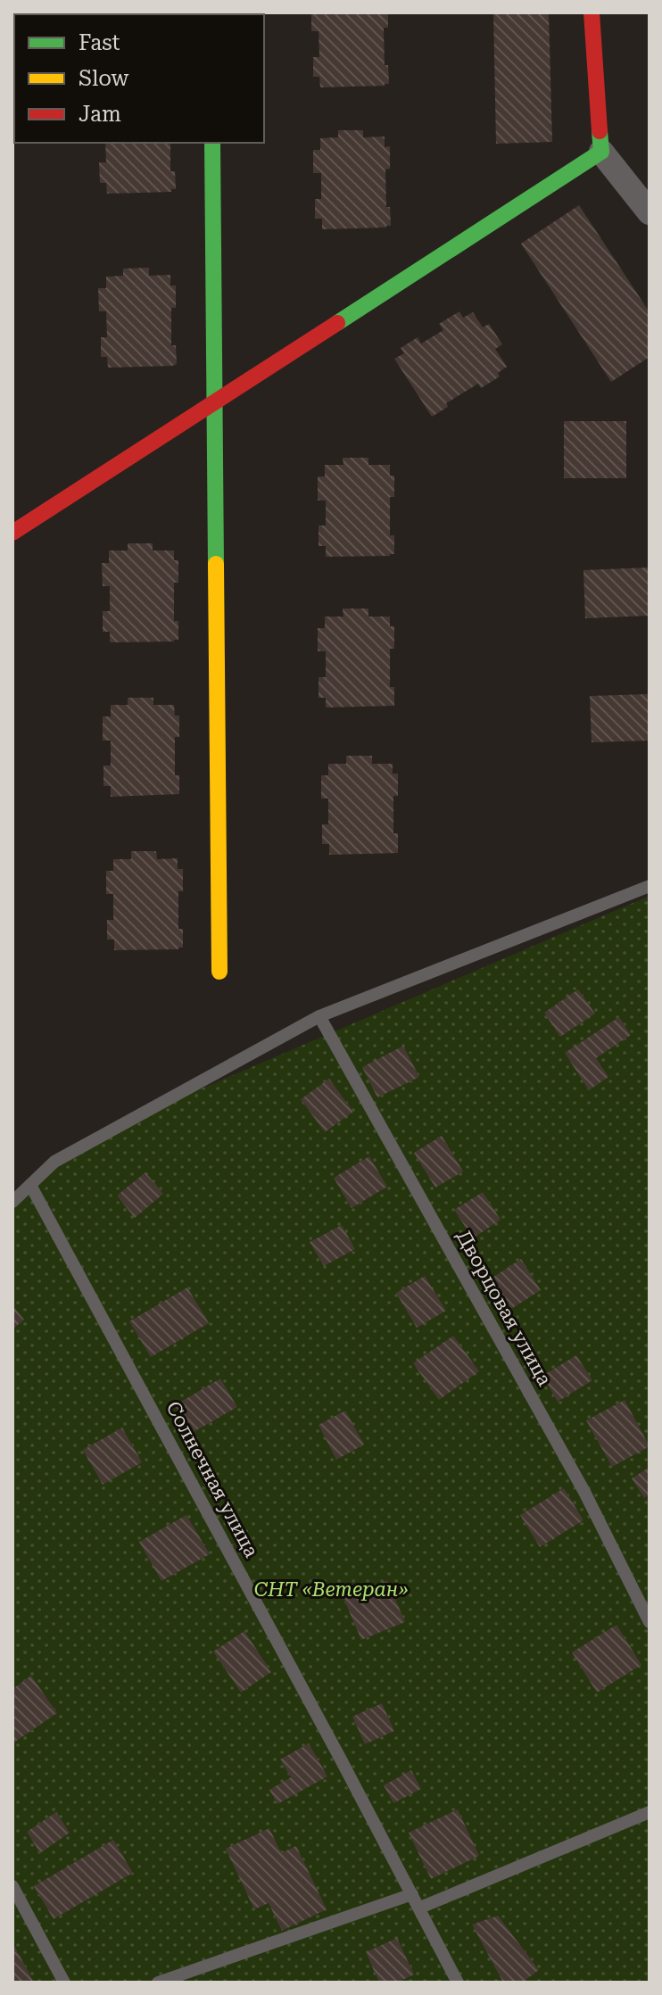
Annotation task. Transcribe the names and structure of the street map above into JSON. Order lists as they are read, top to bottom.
{
  "streets": {
    "lane": ["Дворцовая улица", "Солнечная улица"]
  },
  "parks": ["СНТ «Ветеран»"],
  "legend": ["Fast", "Slow", "Jam"]
}
